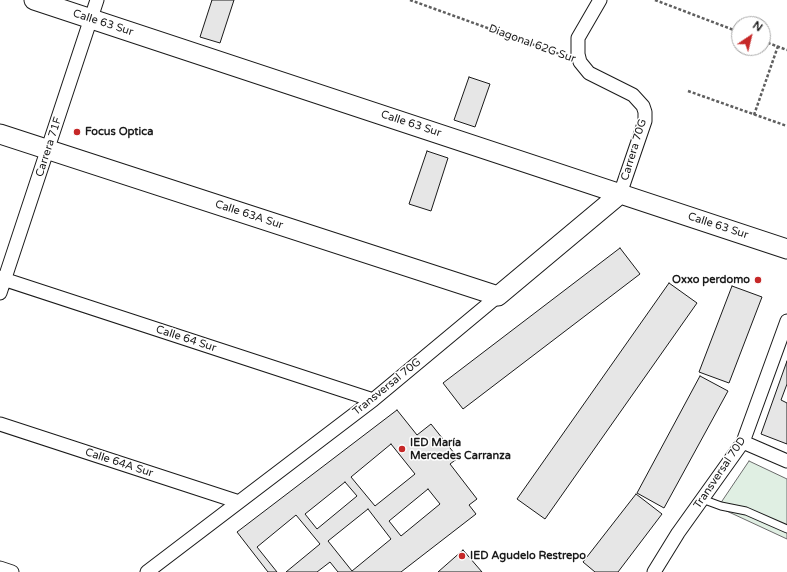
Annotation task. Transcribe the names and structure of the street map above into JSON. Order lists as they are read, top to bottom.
{
  "streets": {
    "street": [
      "Calle 63 Sur",
      "Diagonal 62G Sur",
      "Carrera 71F",
      "Carrera 70G",
      "Calle 63A Sur",
      "Calle 64 Sur",
      "Transversal 70G",
      "Calle 64A Sur",
      "Transversal 70D"
    ]
  },
  "crossings": [
    ["Calle 63 Sur", "Carrera 71F"],
    ["Calle 63 Sur", "Carrera 70G"],
    ["Calle 63 Sur", "Transversal 70G"],
    ["Diagonal 62G Sur", "Carrera 70G"],
    ["Carrera 71F", "Calle 63A Sur"],
    ["Carrera 71F", "Calle 64 Sur"],
    ["Carrera 70G", "Transversal 70G"],
    ["Calle 63A Sur", "Transversal 70G"],
    ["Calle 64 Sur", "Transversal 70G"],
    ["Transversal 70G", "Calle 64A Sur"]
  ],
  "places": [
    "Focus Optica",
    "Oxxo perdomo",
    "IED María Mercedes Carranza",
    "IED Agudelo Restrepo"
  ],
  "north": "top right"
}
